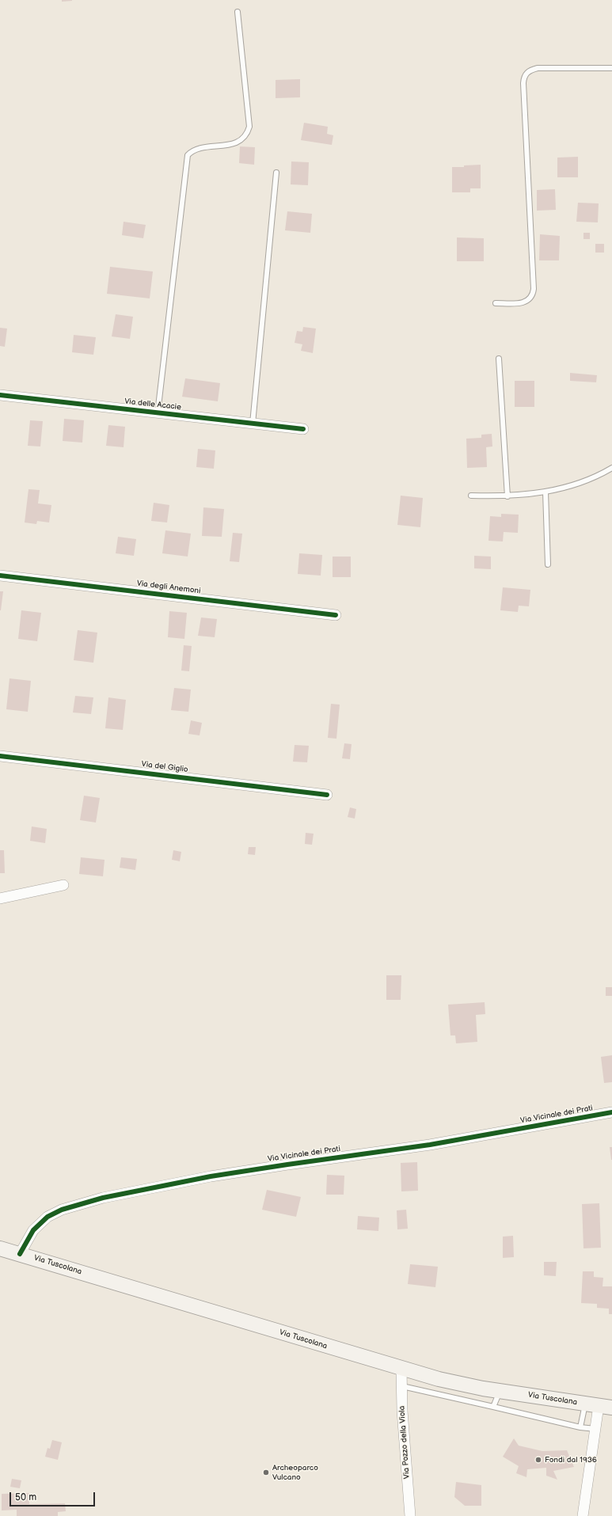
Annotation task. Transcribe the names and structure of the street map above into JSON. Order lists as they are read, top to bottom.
{
  "streets": {
    "main road": ["Via Tuscolana"],
    "street": [
      "Via delle Acacie",
      "Via degli Anemoni",
      "Via del Giglio",
      "Via Vicinale dei Prati",
      "Via Pozzo della Viola"
    ]
  },
  "crossings": [
    ["Via Vicinale dei Prati", "Via Tuscolana"],
    ["Via Tuscolana", "Via Pozzo della Viola"]
  ],
  "places": ["Fondi dal 1936", "Archeoparco Vulcano"],
  "scale_bar": "50 m"
}
